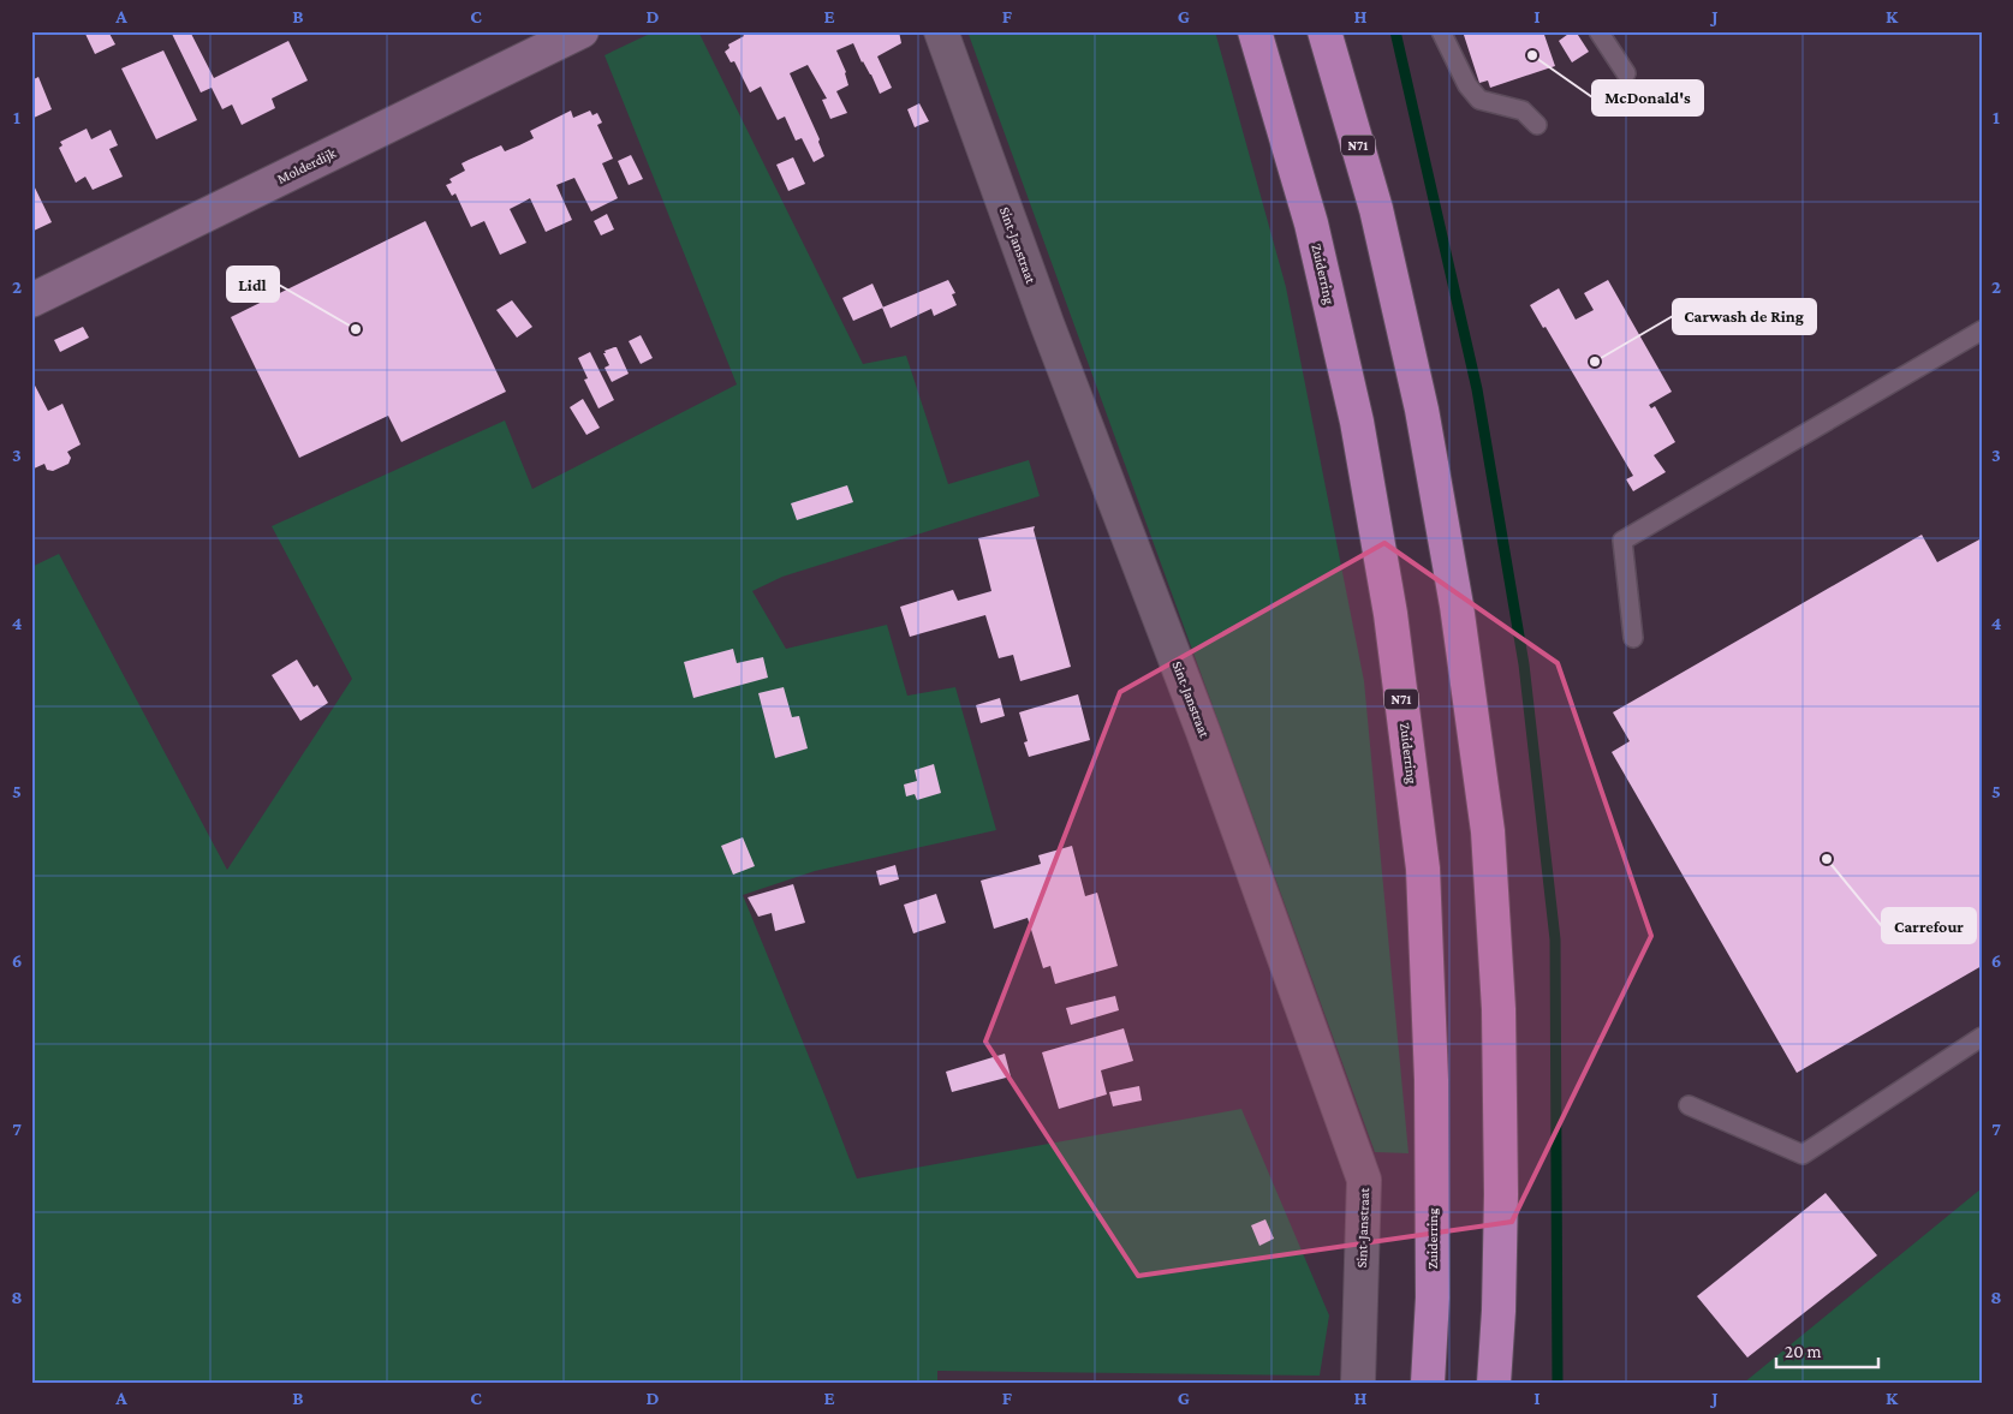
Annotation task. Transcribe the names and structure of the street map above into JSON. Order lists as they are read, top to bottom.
{
  "streets": {
    "highway": ["N71", "Zuiderring"],
    "main road": ["Molderdijk"],
    "street": ["Sint-Janstraat"]
  },
  "places": [
    "McDonald's",
    "Lidl",
    "Carwash de Ring",
    "Carrefour"
  ],
  "scale_bar": "20 m",
  "grid": {
    "columns": [
      "A",
      "B",
      "C",
      "D",
      "E",
      "F",
      "G",
      "H",
      "I",
      "J",
      "K"
    ],
    "rows": [
      "1",
      "2",
      "3",
      "4",
      "5",
      "6",
      "7",
      "8"
    ]
  }
}
